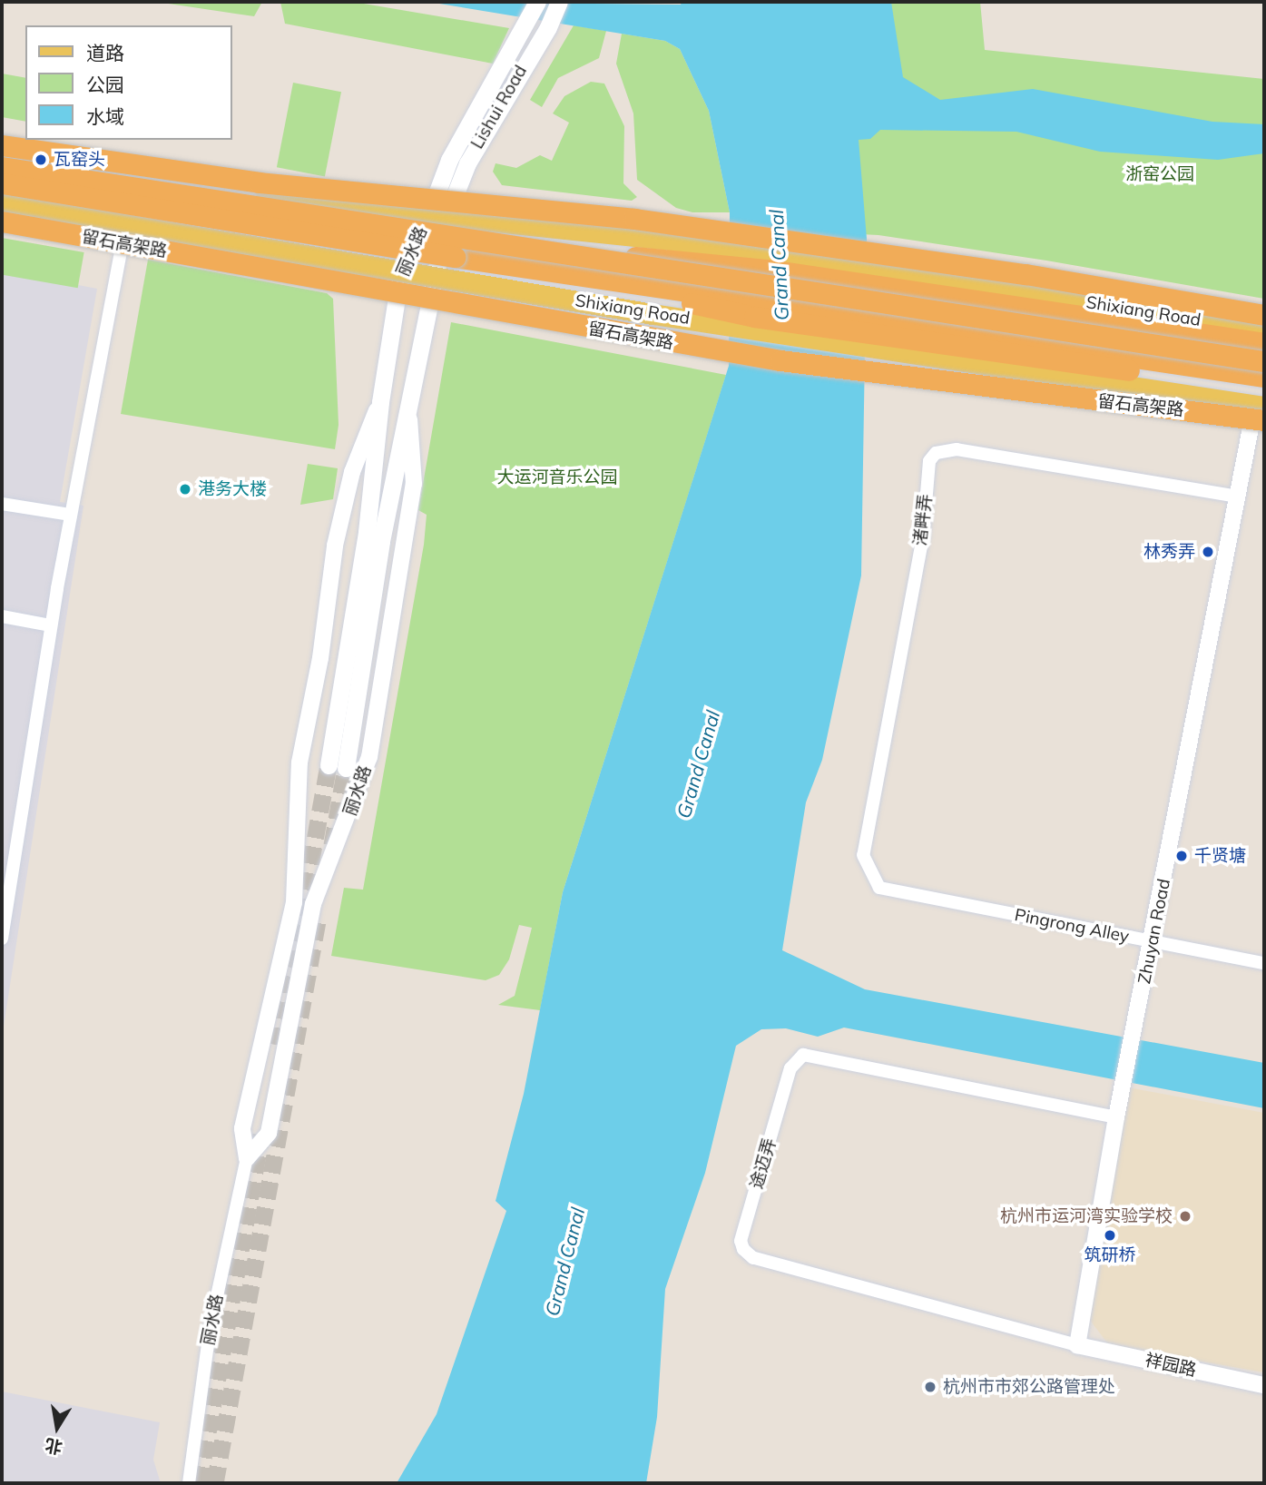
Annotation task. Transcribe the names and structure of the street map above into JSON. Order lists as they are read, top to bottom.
{
  "streets": {
    "highway": ["留石高架路"],
    "main road": ["Lishui Road", "丽水路", "Shixiang Road"],
    "street": [
      "渚畔弄",
      "Pingrong Alley",
      "Zhuyan Road",
      "途迈弄",
      "祥园路"
    ]
  },
  "crossings": [
    ["Lishui Road", "丽水路"],
    ["Lishui Road", "Shixiang Road"],
    ["留石高架路", "Shixiang Road"],
    ["留石高架路", "Zhuyan Road"],
    ["丽水路", "Shixiang Road"],
    ["Shixiang Road", "Zhuyan Road"],
    ["渚畔弄", "Pingrong Alley"],
    ["渚畔弄", "Zhuyan Road"],
    ["Pingrong Alley", "Zhuyan Road"],
    ["Zhuyan Road", "途迈弄"],
    ["Zhuyan Road", "祥园路"],
    ["途迈弄", "祥园路"]
  ],
  "water": ["Grand Canal"],
  "parks": ["浙窑公园", "大运河音乐公园"],
  "places": [
    "瓦窑头",
    "港务大楼",
    "林秀弄",
    "千贤塘",
    "杭州市运河湾实验学校",
    "筑研桥",
    "杭州市市郊公路管理处"
  ],
  "legend": ["道路", "公园", "水域"],
  "north": "bottom"
}
